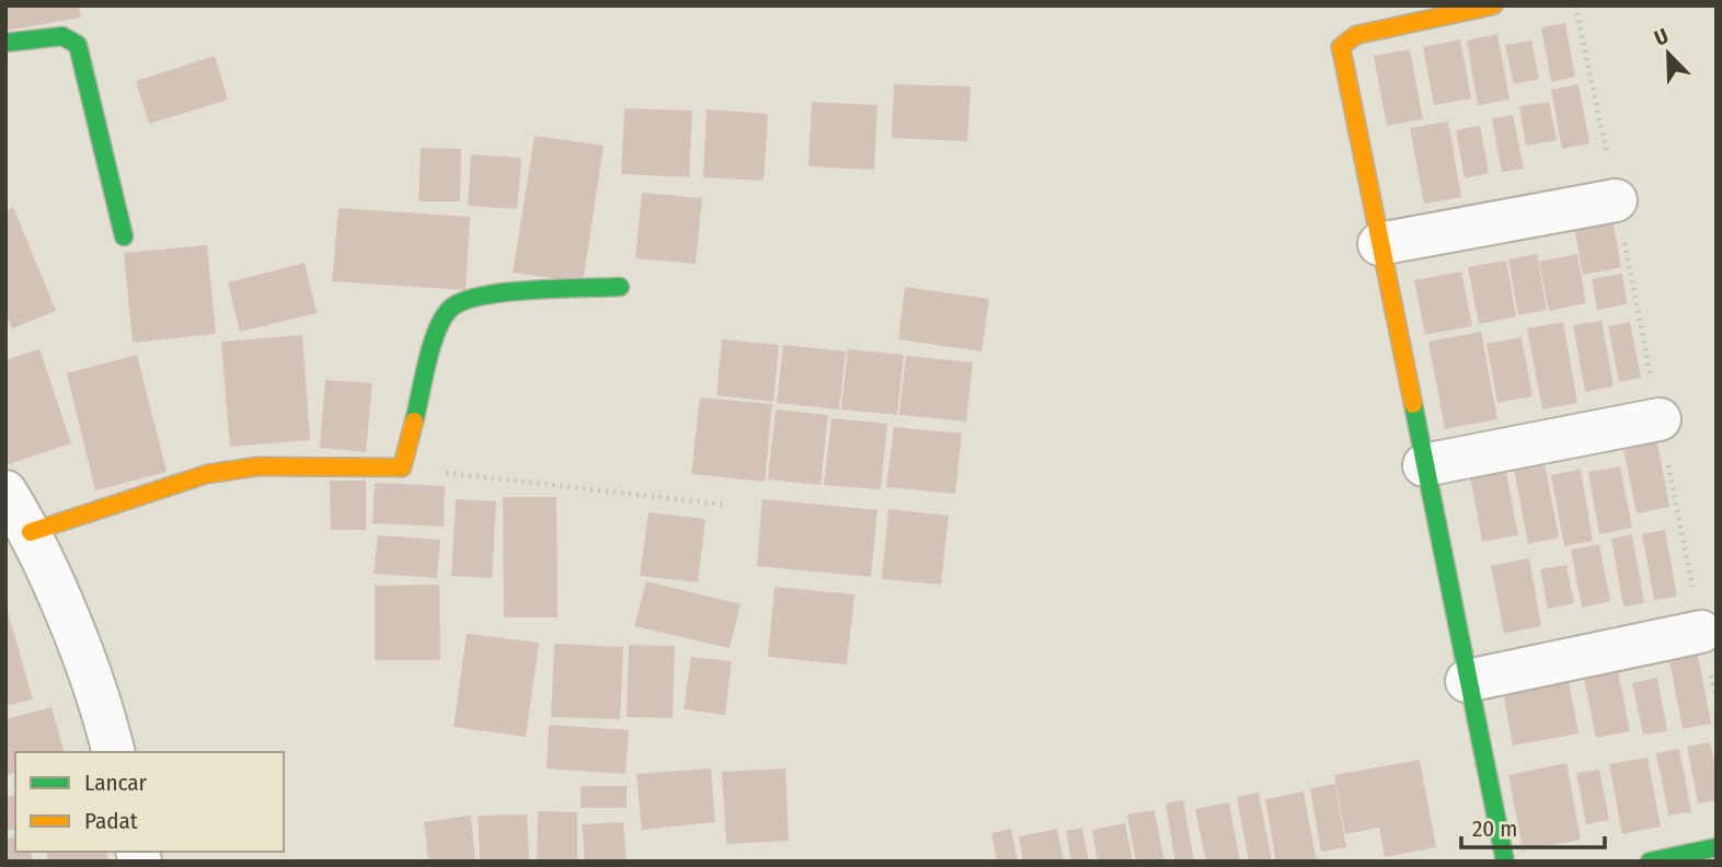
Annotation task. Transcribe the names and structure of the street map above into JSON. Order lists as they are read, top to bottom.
{
  "legend": ["Lancar", "Padat"],
  "scale_bar": "20 m",
  "north": "top left"
}
